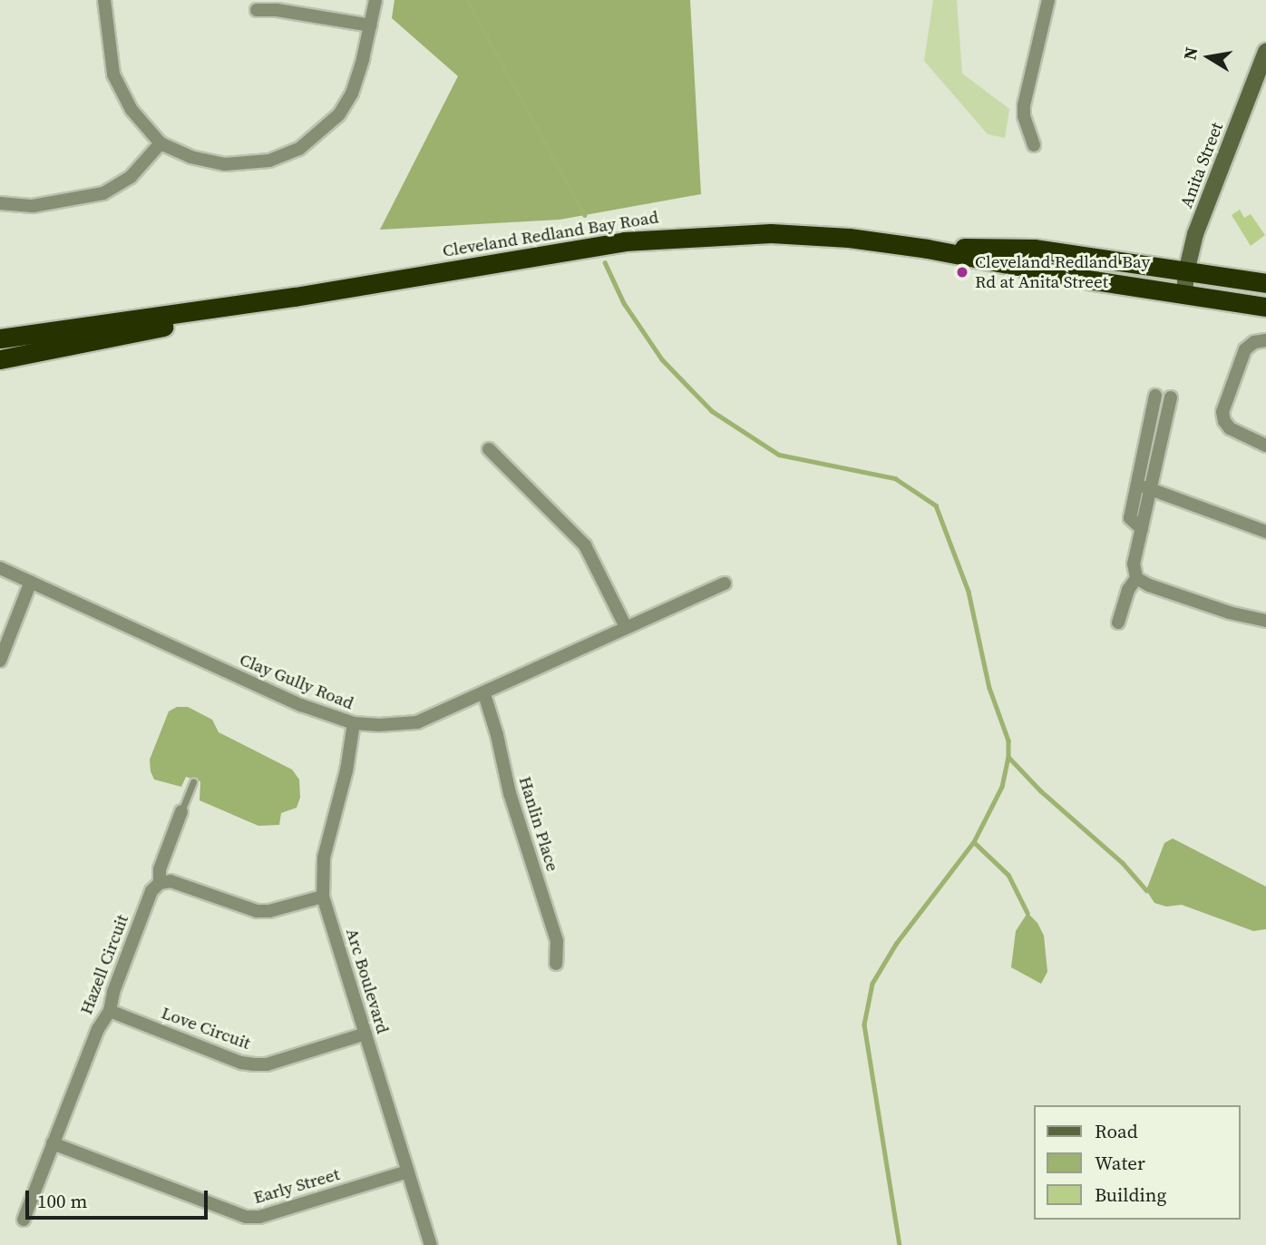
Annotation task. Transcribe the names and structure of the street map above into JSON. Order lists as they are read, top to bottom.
{
  "streets": {
    "highway": ["Cleveland Redland Bay Road"],
    "street": [
      "Anita Street",
      "Clay Gully Road",
      "Hanlin Place",
      "Hazell Circuit",
      "Arc Boulevard",
      "Love Circuit",
      "Early Street"
    ]
  },
  "crossings": [
    ["Anita Street", "Cleveland Redland Bay Road"],
    ["Clay Gully Road", "Hanlin Place"],
    ["Clay Gully Road", "Arc Boulevard"],
    ["Hazell Circuit", "Love Circuit"],
    ["Hazell Circuit", "Early Street"],
    ["Arc Boulevard", "Love Circuit"],
    ["Arc Boulevard", "Early Street"]
  ],
  "places": ["Cleveland Redland Bay Rd at Anita Street"],
  "legend": ["Road", "Water", "Building"],
  "scale_bar": "100 m",
  "north": "left"
}
